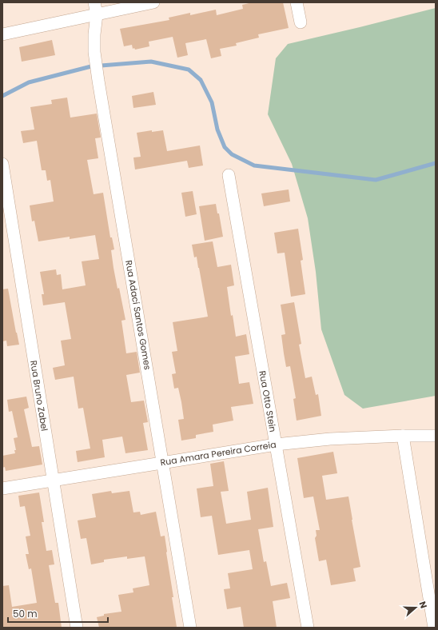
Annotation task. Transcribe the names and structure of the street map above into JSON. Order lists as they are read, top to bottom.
{
  "streets": {
    "street": [
      "Rua Adaci Santos Gomes",
      "Rua Bruno Zabel",
      "Rua Otto Stein",
      "Rua Amara Pereira Correia"
    ]
  },
  "crossings": [
    ["Rua Adaci Santos Gomes", "Rua Amara Pereira Correia"],
    ["Rua Bruno Zabel", "Rua Amara Pereira Correia"],
    ["Rua Otto Stein", "Rua Amara Pereira Correia"]
  ],
  "scale_bar": "50 m",
  "north": "right"
}
